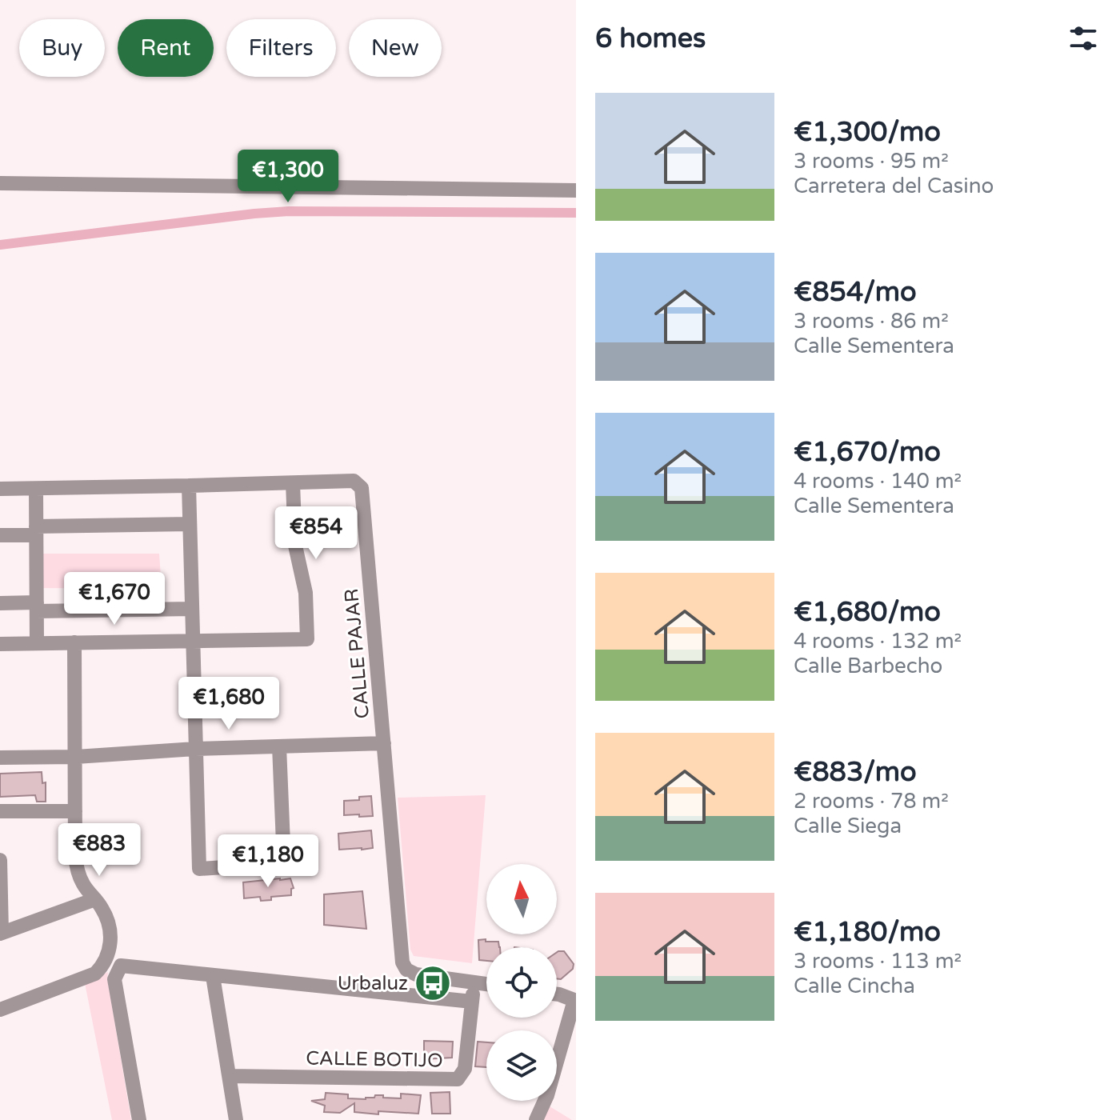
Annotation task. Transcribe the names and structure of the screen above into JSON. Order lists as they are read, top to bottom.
{
  "streets": {
    "street": ["CALLE PAJAR", "CALLE BOTIJO"]
  },
  "crossings": [
    ["CALLE PAJAR", "CALLE BOTIJO"]
  ],
  "places": {
    "bus stop": ["Urbaluz"]
  },
  "north": "top",
  "page": {
    "heading": "6 homes",
    "chip": [
      "Buy",
      "Rent",
      "Filters",
      "New"
    ],
    "list": [
      {
        "name": "€1,300/mo",
        "note": "3 rooms · 95 m² · Carretera del Casino"
      },
      {
        "name": "€854/mo",
        "note": "3 rooms · 86 m² · Calle Sementera"
      },
      {
        "name": "€1,670/mo",
        "note": "4 rooms · 140 m² · Calle Sementera"
      },
      {
        "name": "€1,680/mo",
        "note": "4 rooms · 132 m² · Calle Barbecho"
      },
      {
        "name": "€883/mo",
        "note": "2 rooms · 78 m² · Calle Siega"
      },
      {
        "name": "€1,180/mo",
        "note": "3 rooms · 113 m² · Calle Cincha"
      }
    ],
    "price": [
      "€1,300",
      "€854",
      "€1,670",
      "€1,680",
      "€883",
      "€1,180"
    ]
  }
}
